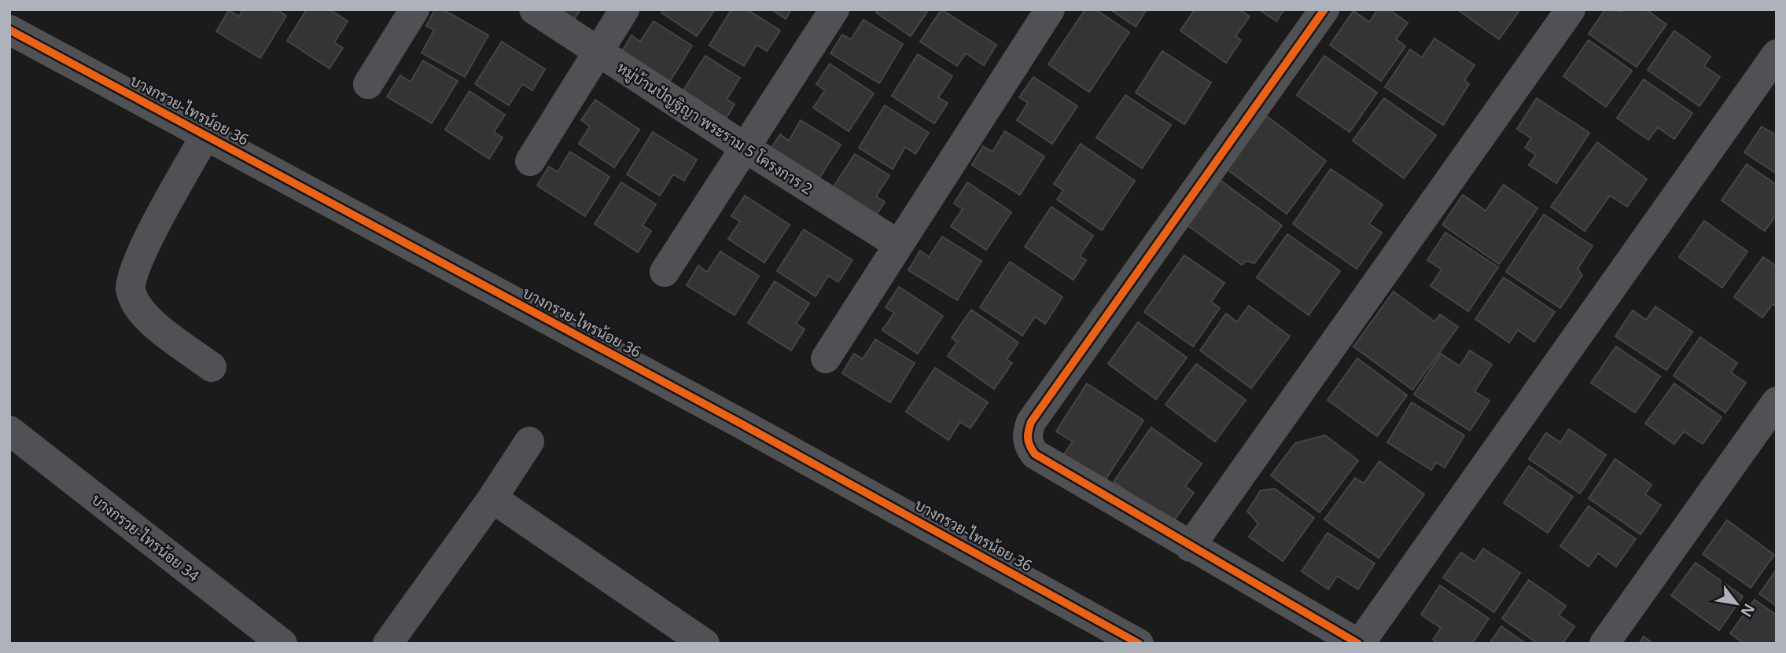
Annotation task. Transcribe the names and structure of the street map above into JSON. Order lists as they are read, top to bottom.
{
  "streets": {
    "street": ["บางกรวย-ไทรน้อย 36", "หมู่บ้านปัญฐิญา พระราม 5 โครงการ 2", "บางกรวย-ไทรน้อย 34"]
  },
  "north": "bottom right"
}
